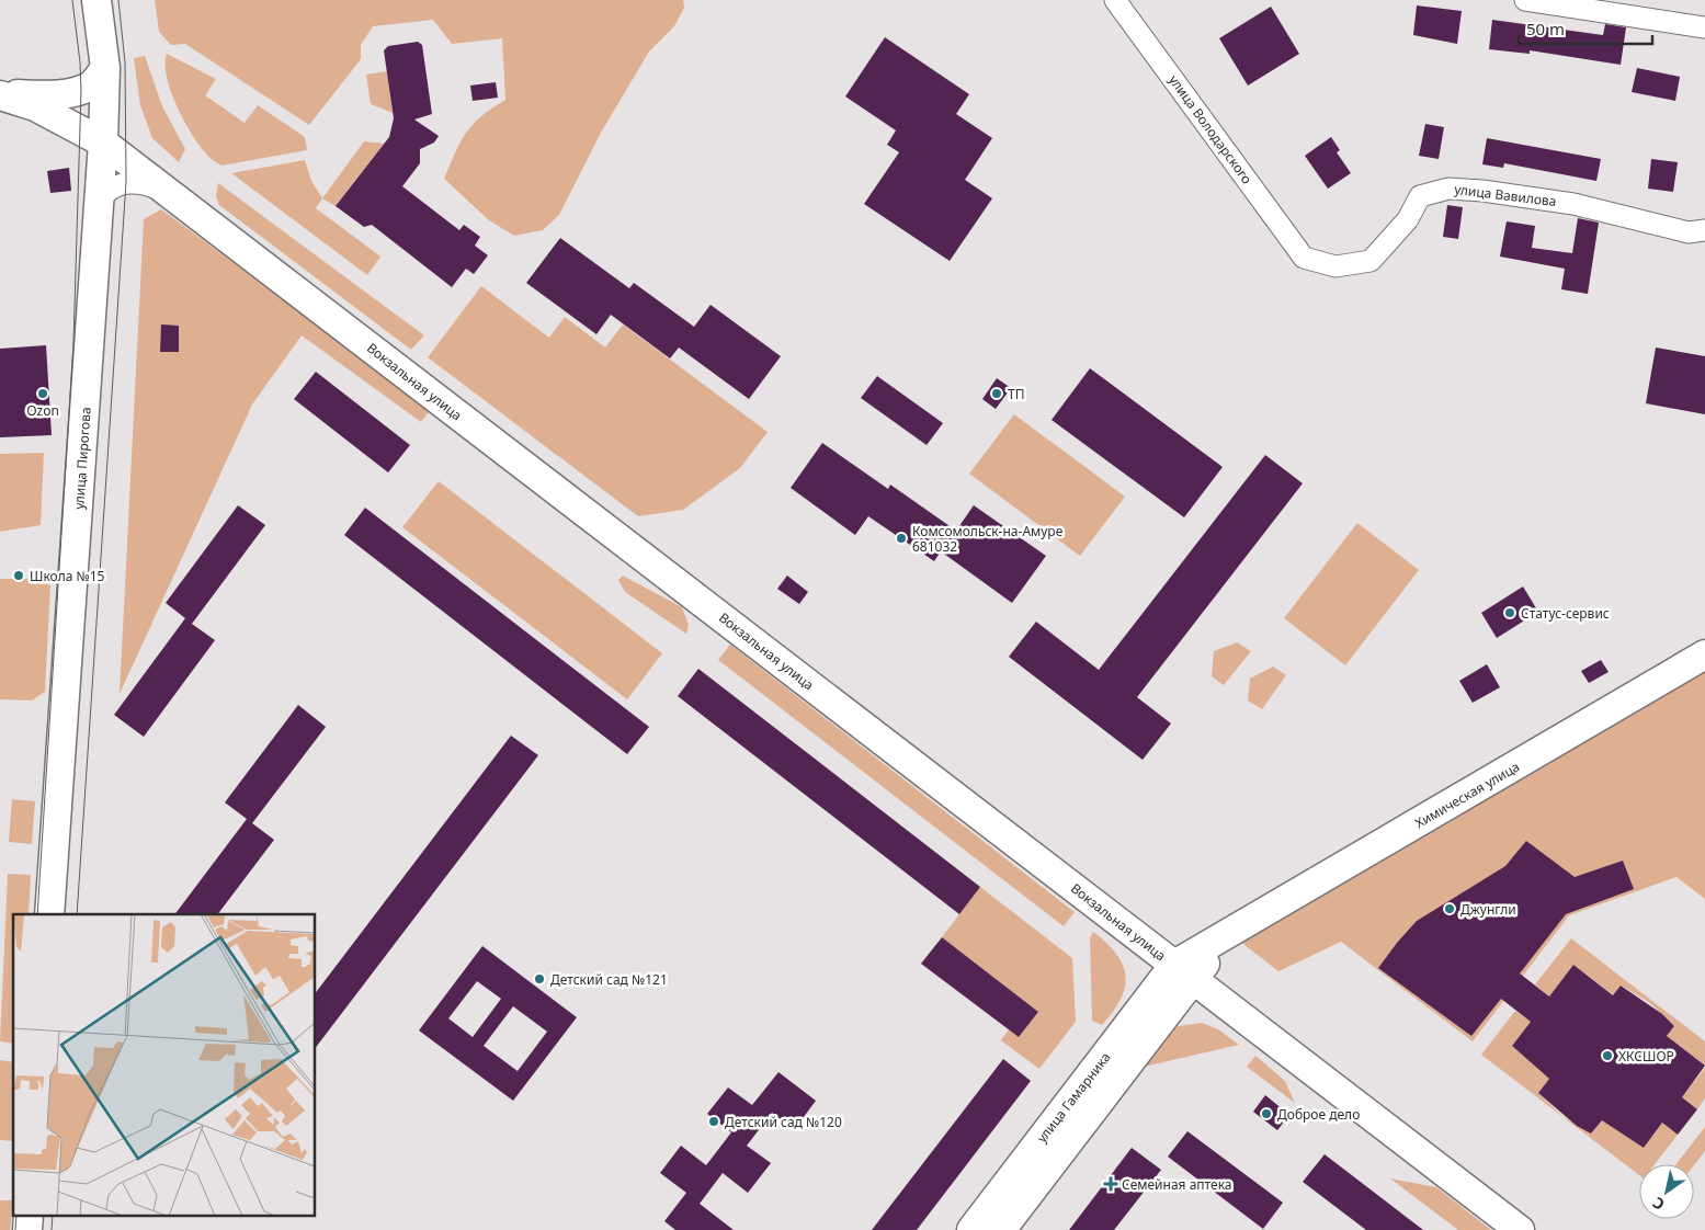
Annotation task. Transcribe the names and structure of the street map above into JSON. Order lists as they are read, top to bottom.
{
  "streets": {
    "main road": [
      "Вокзальная улица",
      "улица Пирогова",
      "Химическая улица",
      "улица Гамарника"
    ],
    "street": ["улица Володарского", "улица Вавилова"]
  },
  "crossings": [
    ["улица Володарского", "улица Вавилова"],
    ["Вокзальная улица", "улица Пирогова"],
    ["Вокзальная улица", "Химическая улица"],
    ["Вокзальная улица", "улица Гамарника"],
    ["Химическая улица", "улица Гамарника"]
  ],
  "places": {
    "other": [
      "Ozon",
      "ТП",
      "Комсомольск-на-Амуре 681032",
      "Школа №15",
      "Статус-сервис",
      "Джунгли",
      "Детский сад №121",
      "ХКСШОР",
      "Доброе дело",
      "Детский сад №120"
    ],
    "health": ["Семейная аптека"]
  },
  "scale_bar": "50 m",
  "north": "bottom left"
}
